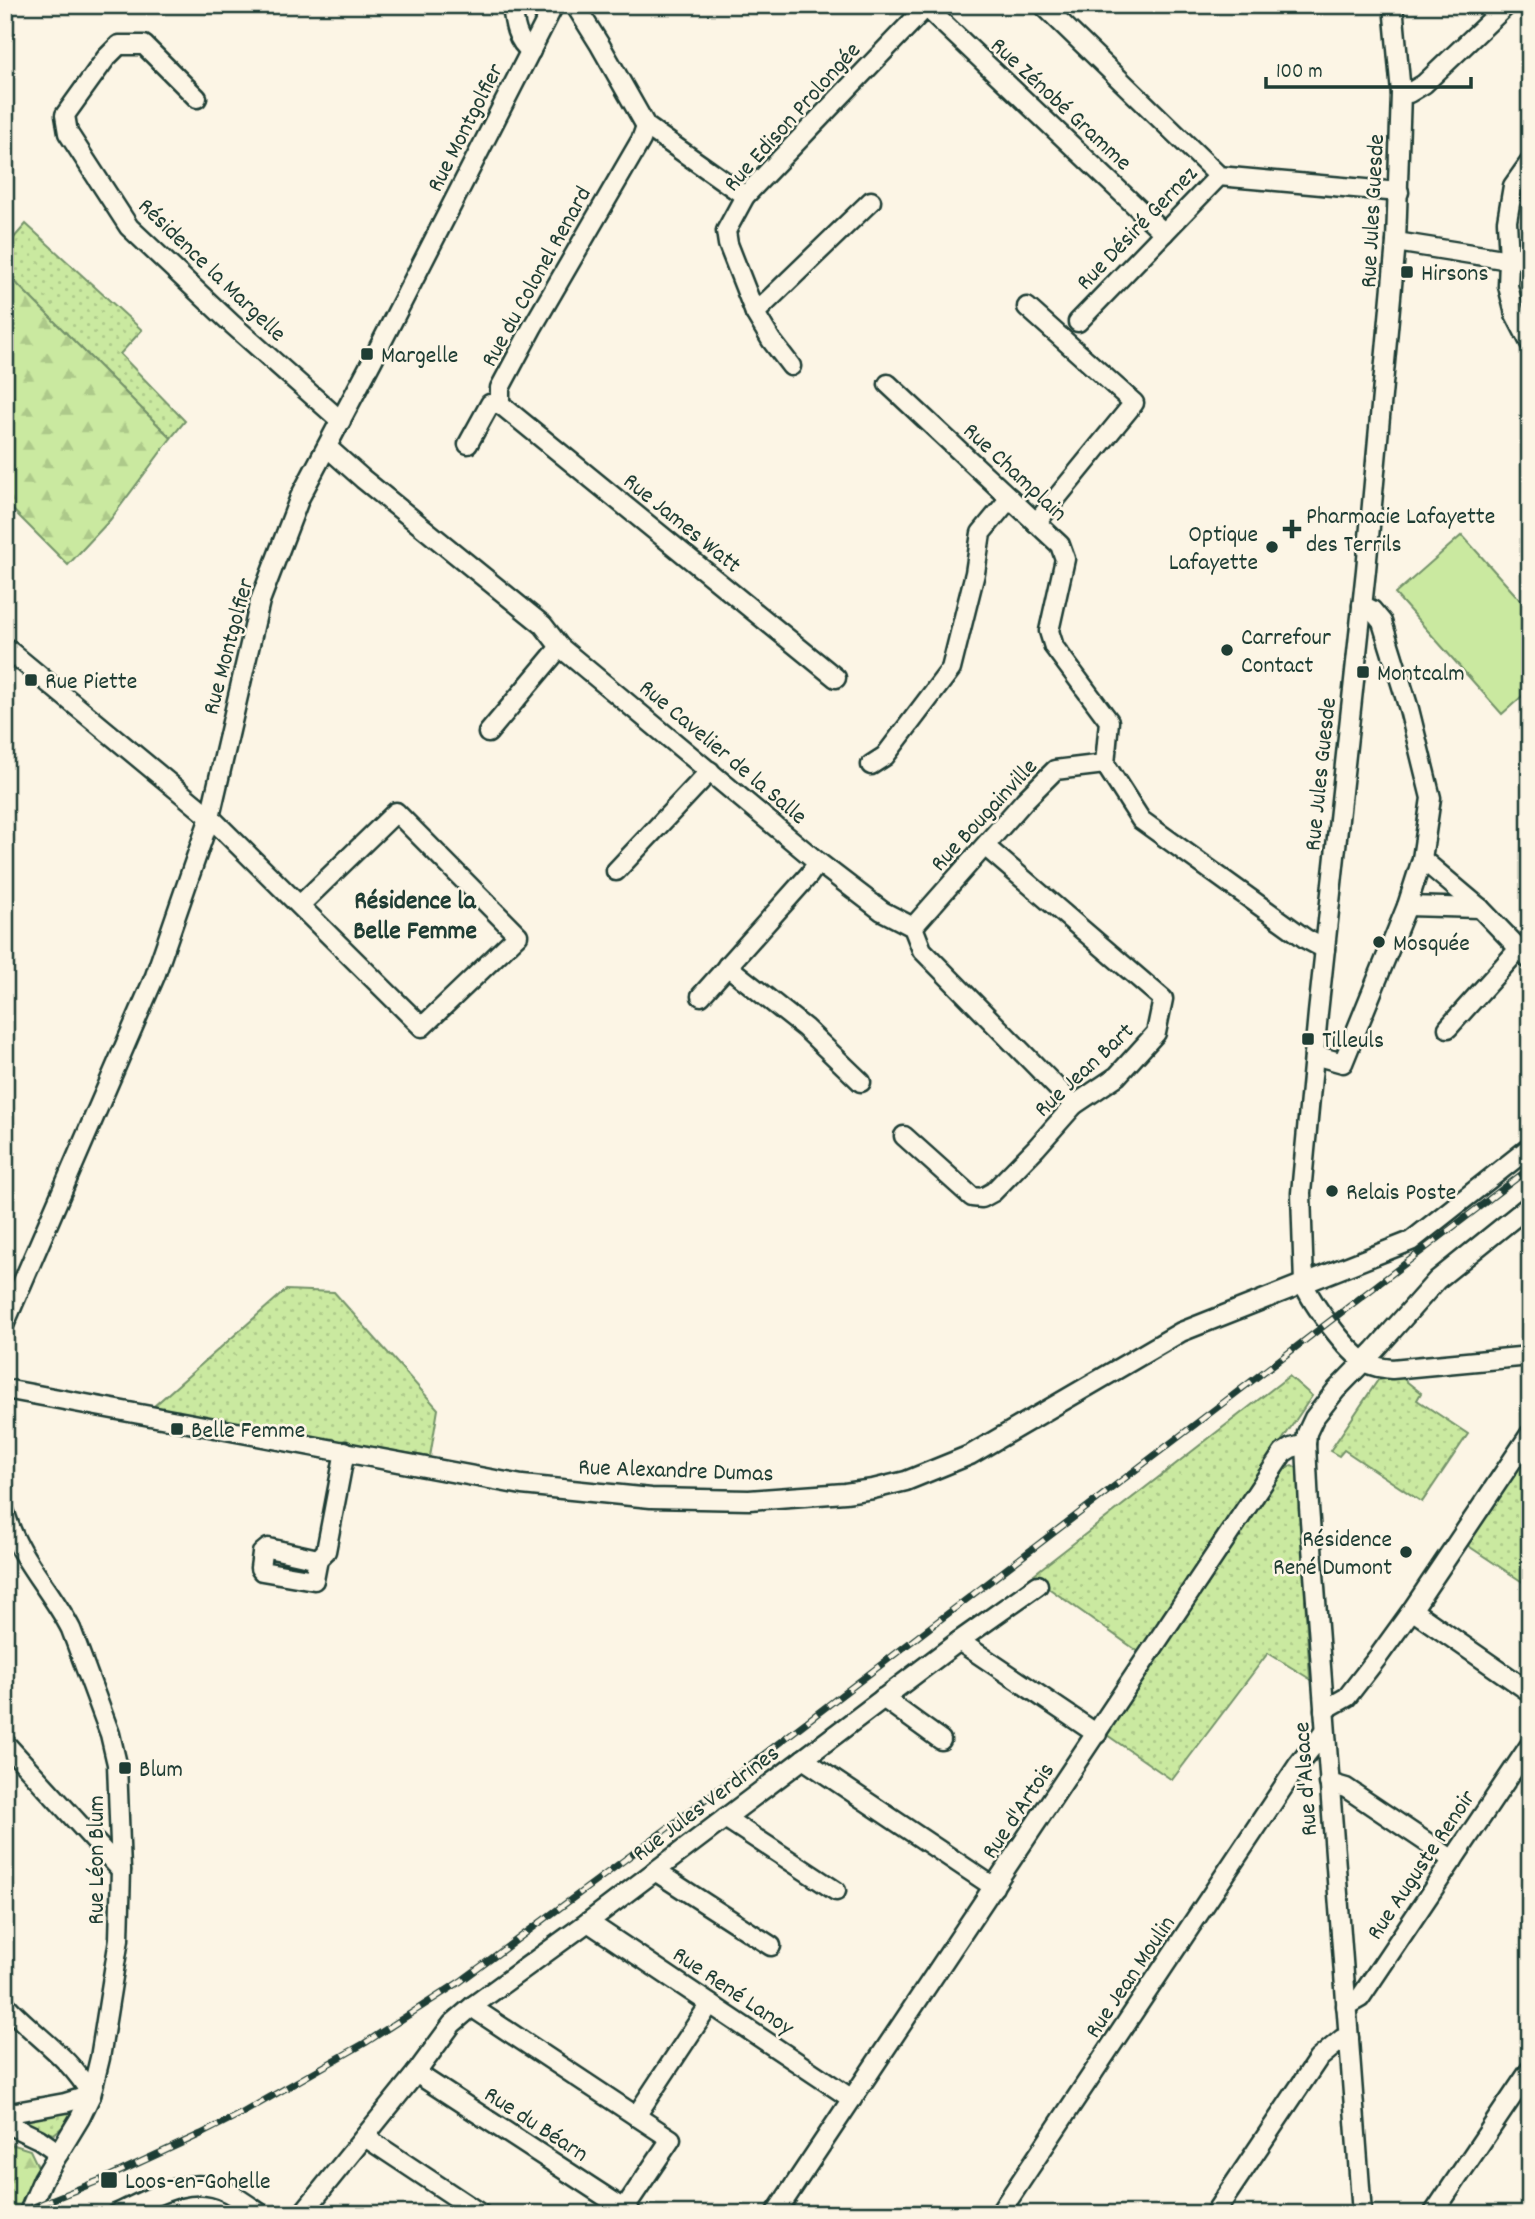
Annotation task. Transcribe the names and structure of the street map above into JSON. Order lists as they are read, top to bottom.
{
  "streets": {
    "street": [
      "Rue Zénobé Gramme",
      "Rue Edison Prolongée",
      "Rue Montgolfier",
      "Rue Jules Guesde",
      "Rue Désiré Gernez",
      "Résidence la Margelle",
      "Rue du Colonel Renard",
      "Rue Champlain",
      "Rue James Watt",
      "Rue Cavelier de la Salle",
      "Rue Bougainville",
      "Rue Jean Bart",
      "Rue Alexandre Dumas",
      "Rue d'Alsace",
      "Rue Jules Verdrines",
      "Rue d'Artois",
      "Rue Léon Blum",
      "Rue Auguste Renoir",
      "Rue Jean Moulin",
      "Rue René Lanoy",
      "Rue du Béarn"
    ]
  },
  "crossings": [
    ["Rue Zénobé Gramme", "Rue Edison Prolongée"],
    ["Rue Zénobé Gramme", "Rue Désiré Gernez"],
    ["Rue Montgolfier", "Résidence la Margelle"],
    ["Rue Montgolfier", "Rue Cavelier de la Salle"],
    ["Rue Jules Guesde", "Rue Désiré Gernez"],
    ["Rue Jules Guesde", "Rue Alexandre Dumas"],
    ["Rue Jules Guesde", "Rue d'Alsace"],
    ["Rue du Colonel Renard", "Rue James Watt"],
    ["Rue Champlain", "Rue Bougainville"],
    ["Rue Cavelier de la Salle", "Rue Bougainville"],
    ["Rue Bougainville", "Rue Jean Bart"],
    ["Rue d'Alsace", "Rue d'Artois"],
    ["Rue d'Alsace", "Rue Auguste Renoir"],
    ["Rue d'Alsace", "Rue Jean Moulin"],
    ["Rue Jules Verdrines", "Rue René Lanoy"],
    ["Rue Jules Verdrines", "Rue du Béarn"],
    ["Rue d'Artois", "Rue René Lanoy"]
  ],
  "districts": ["Résidence la Belle Femme"],
  "places": {
    "transit": [
      "Hirsons",
      "Margelle",
      "Montcalm",
      "Rue Piette",
      "Tilleuls",
      "Belle Femme",
      "Blum",
      "Loos-en-Gohelle"
    ],
    "health": ["Pharmacie Lafayette des Terrils"],
    "other": [
      "Optique Lafayette",
      "Carrefour Contact",
      "Mosquée",
      "Relais Poste",
      "Résidence René Dumont"
    ]
  },
  "scale_bar": "100 m"
}
